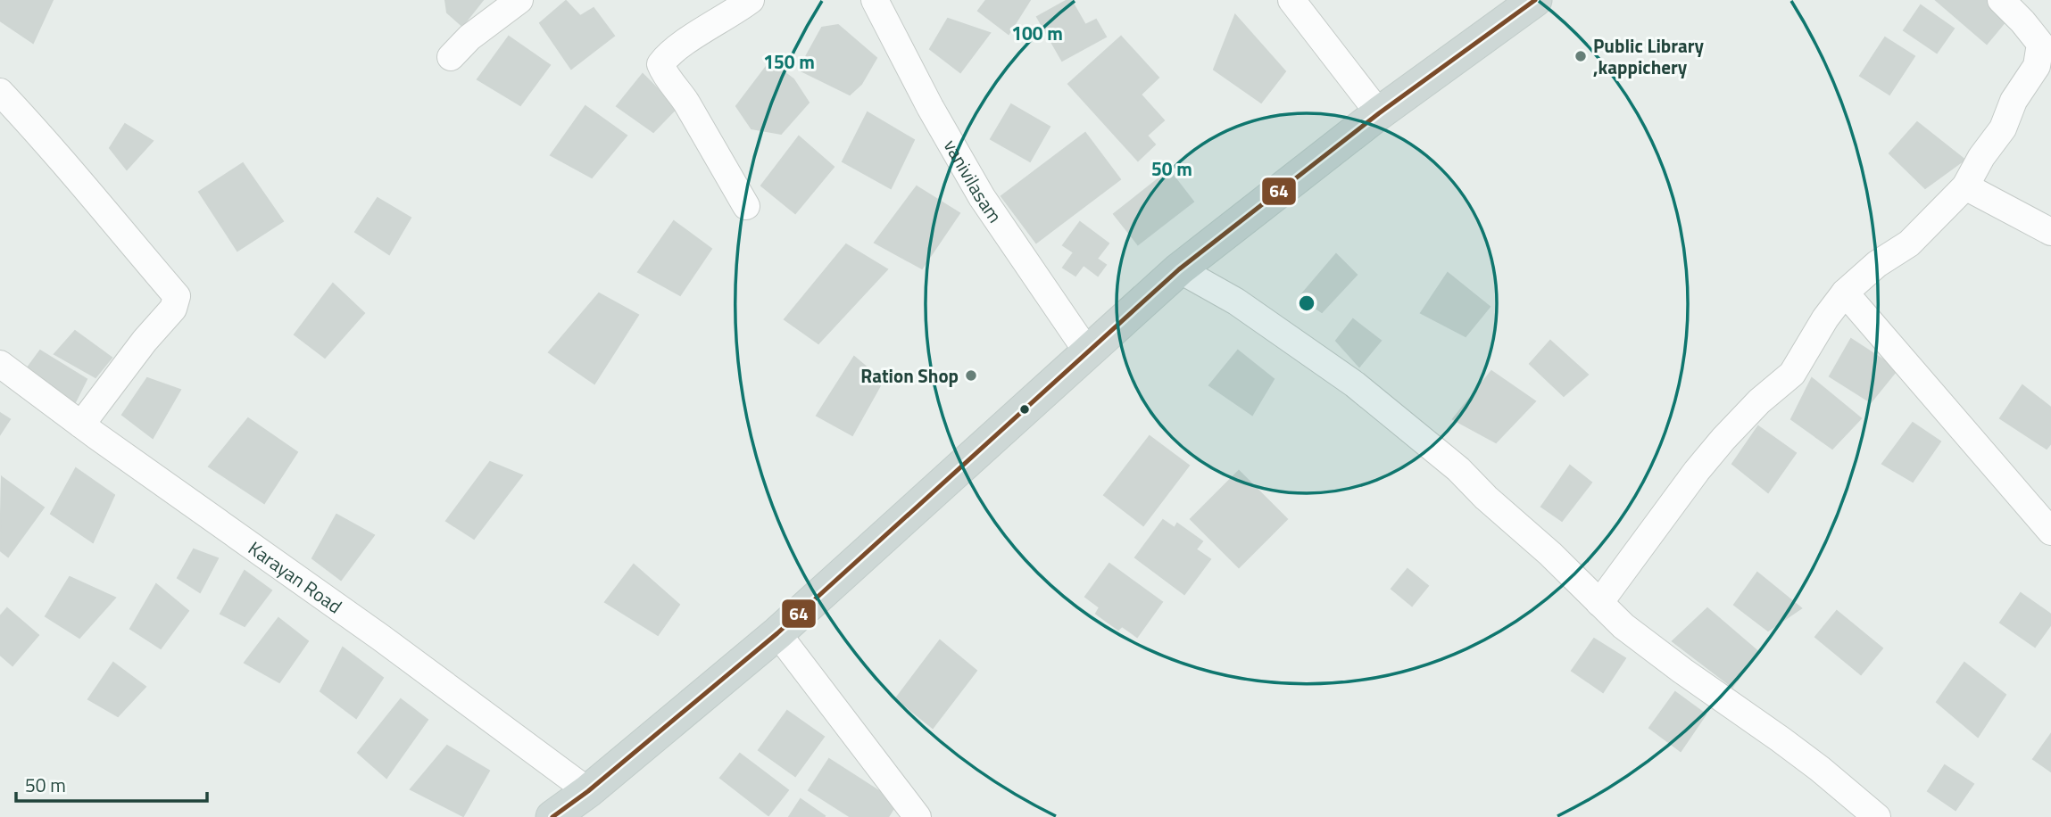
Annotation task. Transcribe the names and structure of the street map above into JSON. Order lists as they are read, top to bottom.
{
  "streets": {
    "street": ["vanivilasam", "Karayan Road"]
  },
  "places": ["Public Library ,kappichery", "Ration Shop"],
  "lines": ["transit line 64"],
  "scale_bar": "50 m",
  "rings": ["100 m", "150 m", "50 m"]
}
